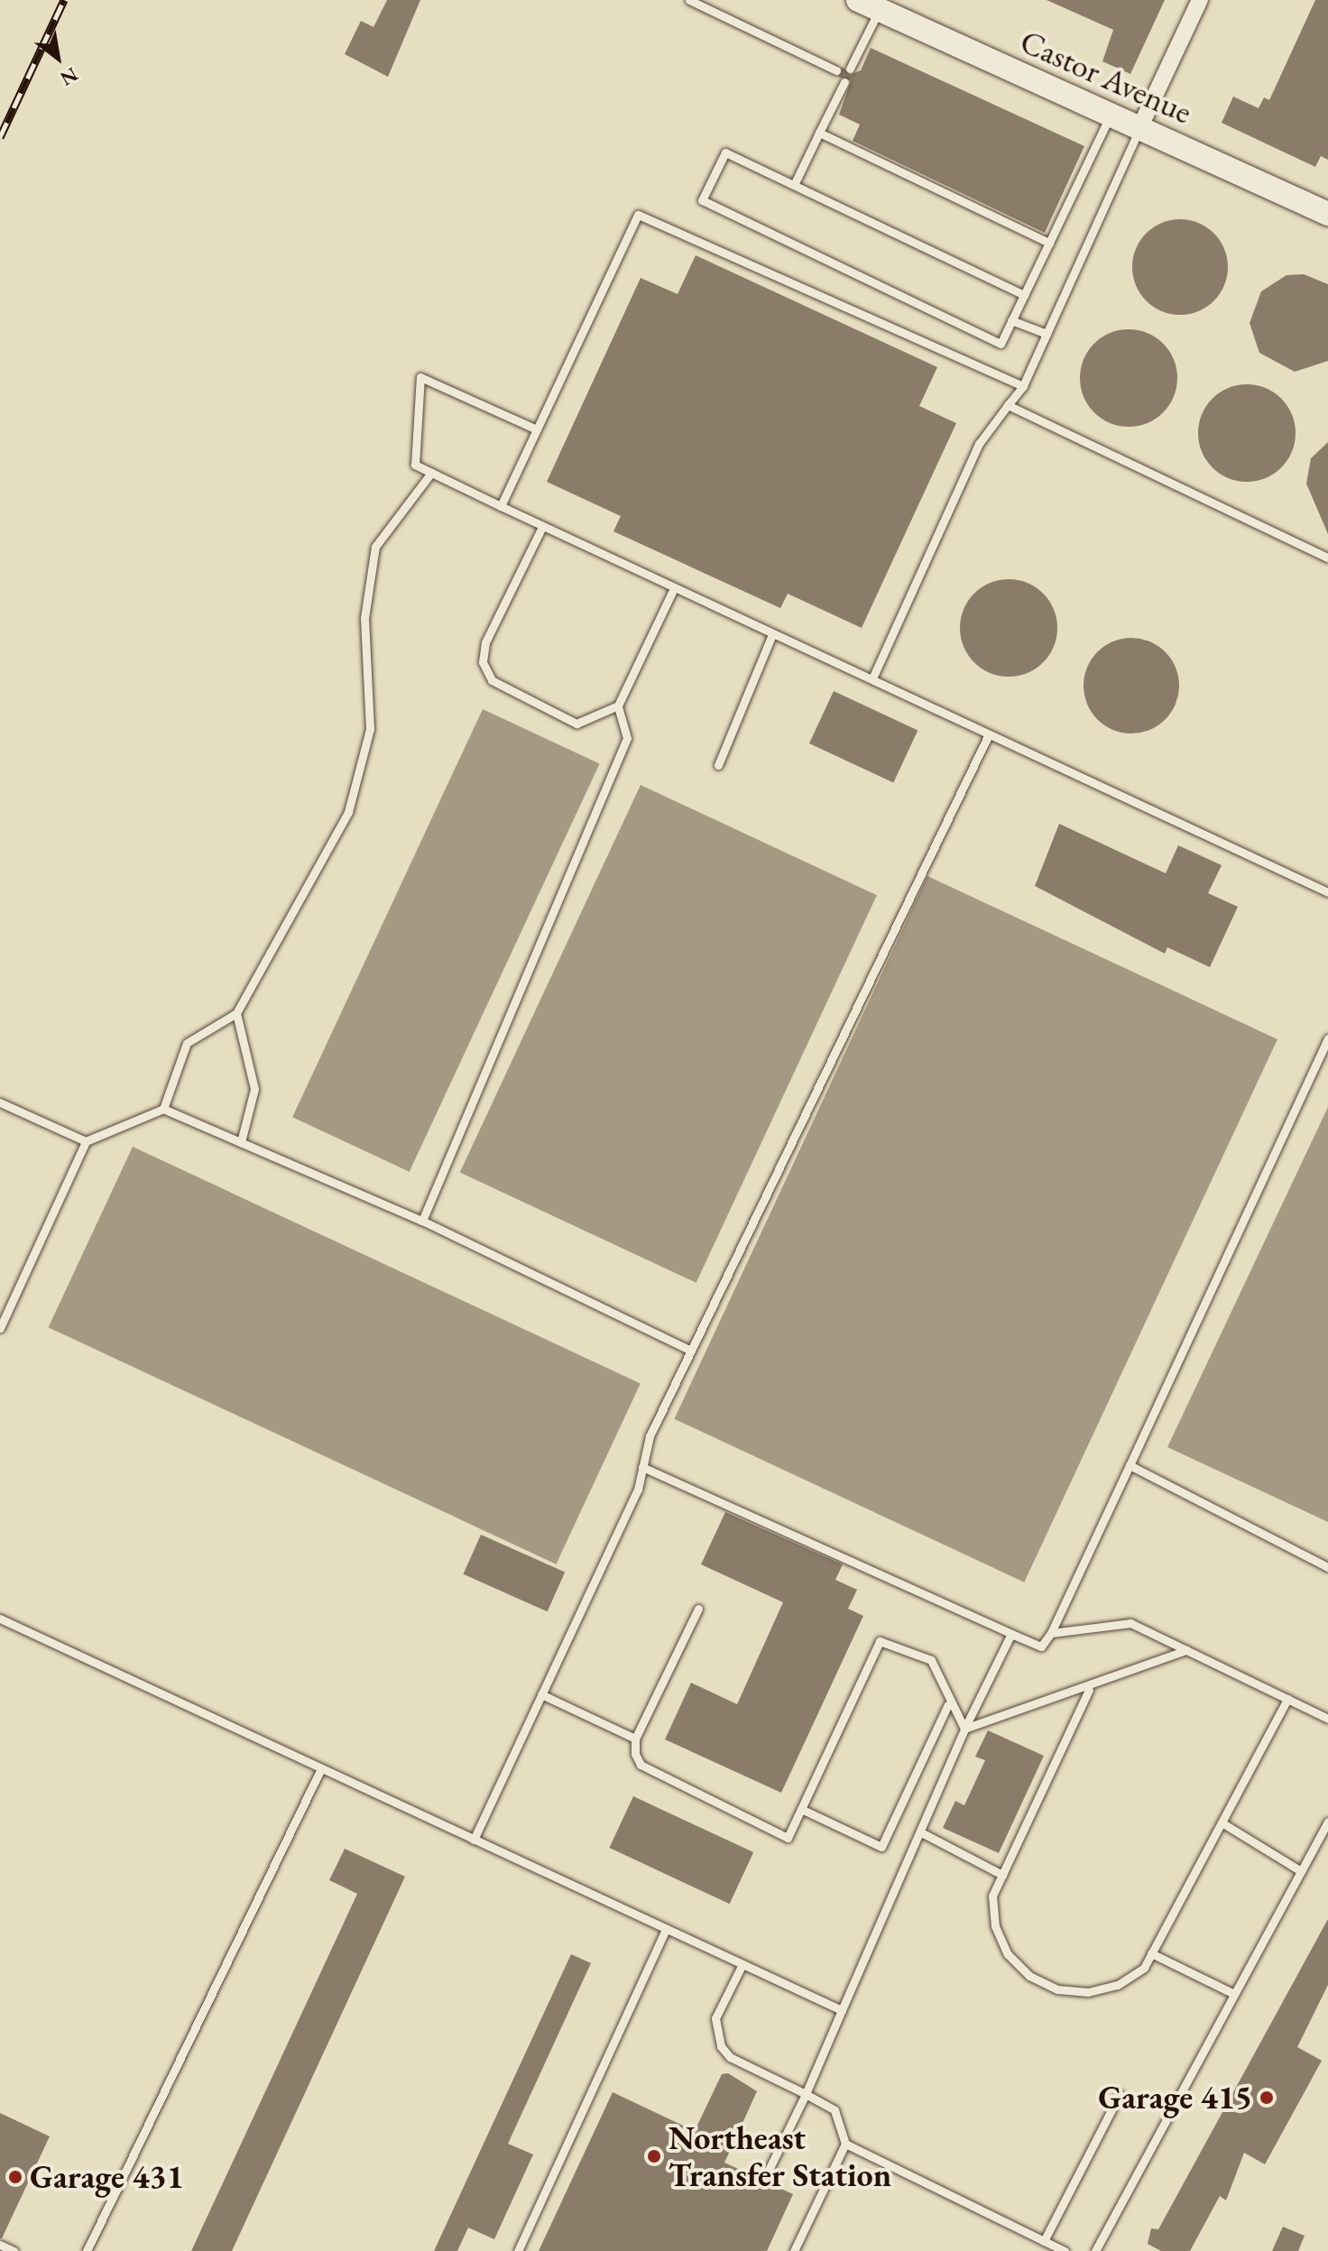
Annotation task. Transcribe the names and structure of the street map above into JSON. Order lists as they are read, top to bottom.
{
  "streets": {
    "street": ["Castor Avenue"]
  },
  "places": ["Garage 415", "Northeast Transfer Station", "Garage 431"],
  "north": "bottom right"
}
